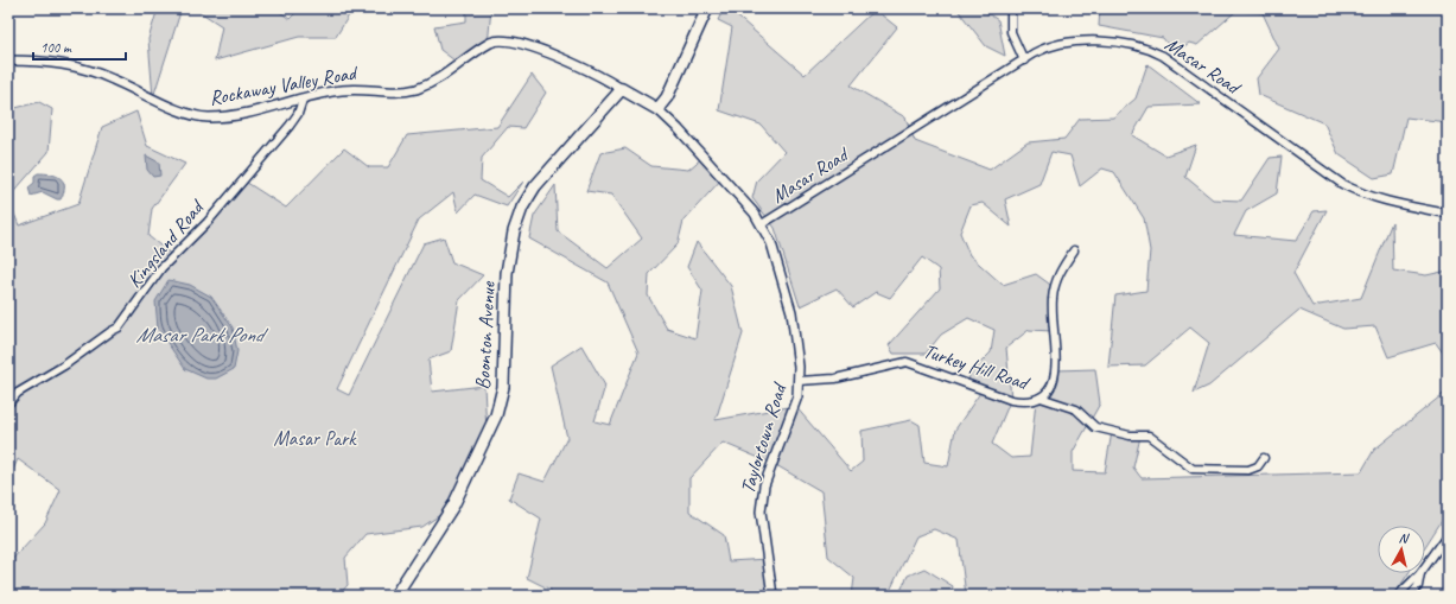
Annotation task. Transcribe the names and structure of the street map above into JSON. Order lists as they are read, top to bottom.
{
  "streets": {
    "main road": ["Rockaway Valley Road", "Boonton Avenue"],
    "street": [
      "Masar Road",
      "Kingsland Road",
      "Turkey Hill Road",
      "Taylortown Road"
    ]
  },
  "crossings": [
    ["Masar Road", "Taylortown Road"],
    ["Rockaway Valley Road", "Kingsland Road"],
    ["Rockaway Valley Road", "Boonton Avenue"],
    ["Rockaway Valley Road", "Taylortown Road"],
    ["Turkey Hill Road", "Taylortown Road"]
  ],
  "water": ["Masar Park Pond"],
  "parks": ["Masar Park"],
  "scale_bar": "100 m",
  "north": "top"
}
